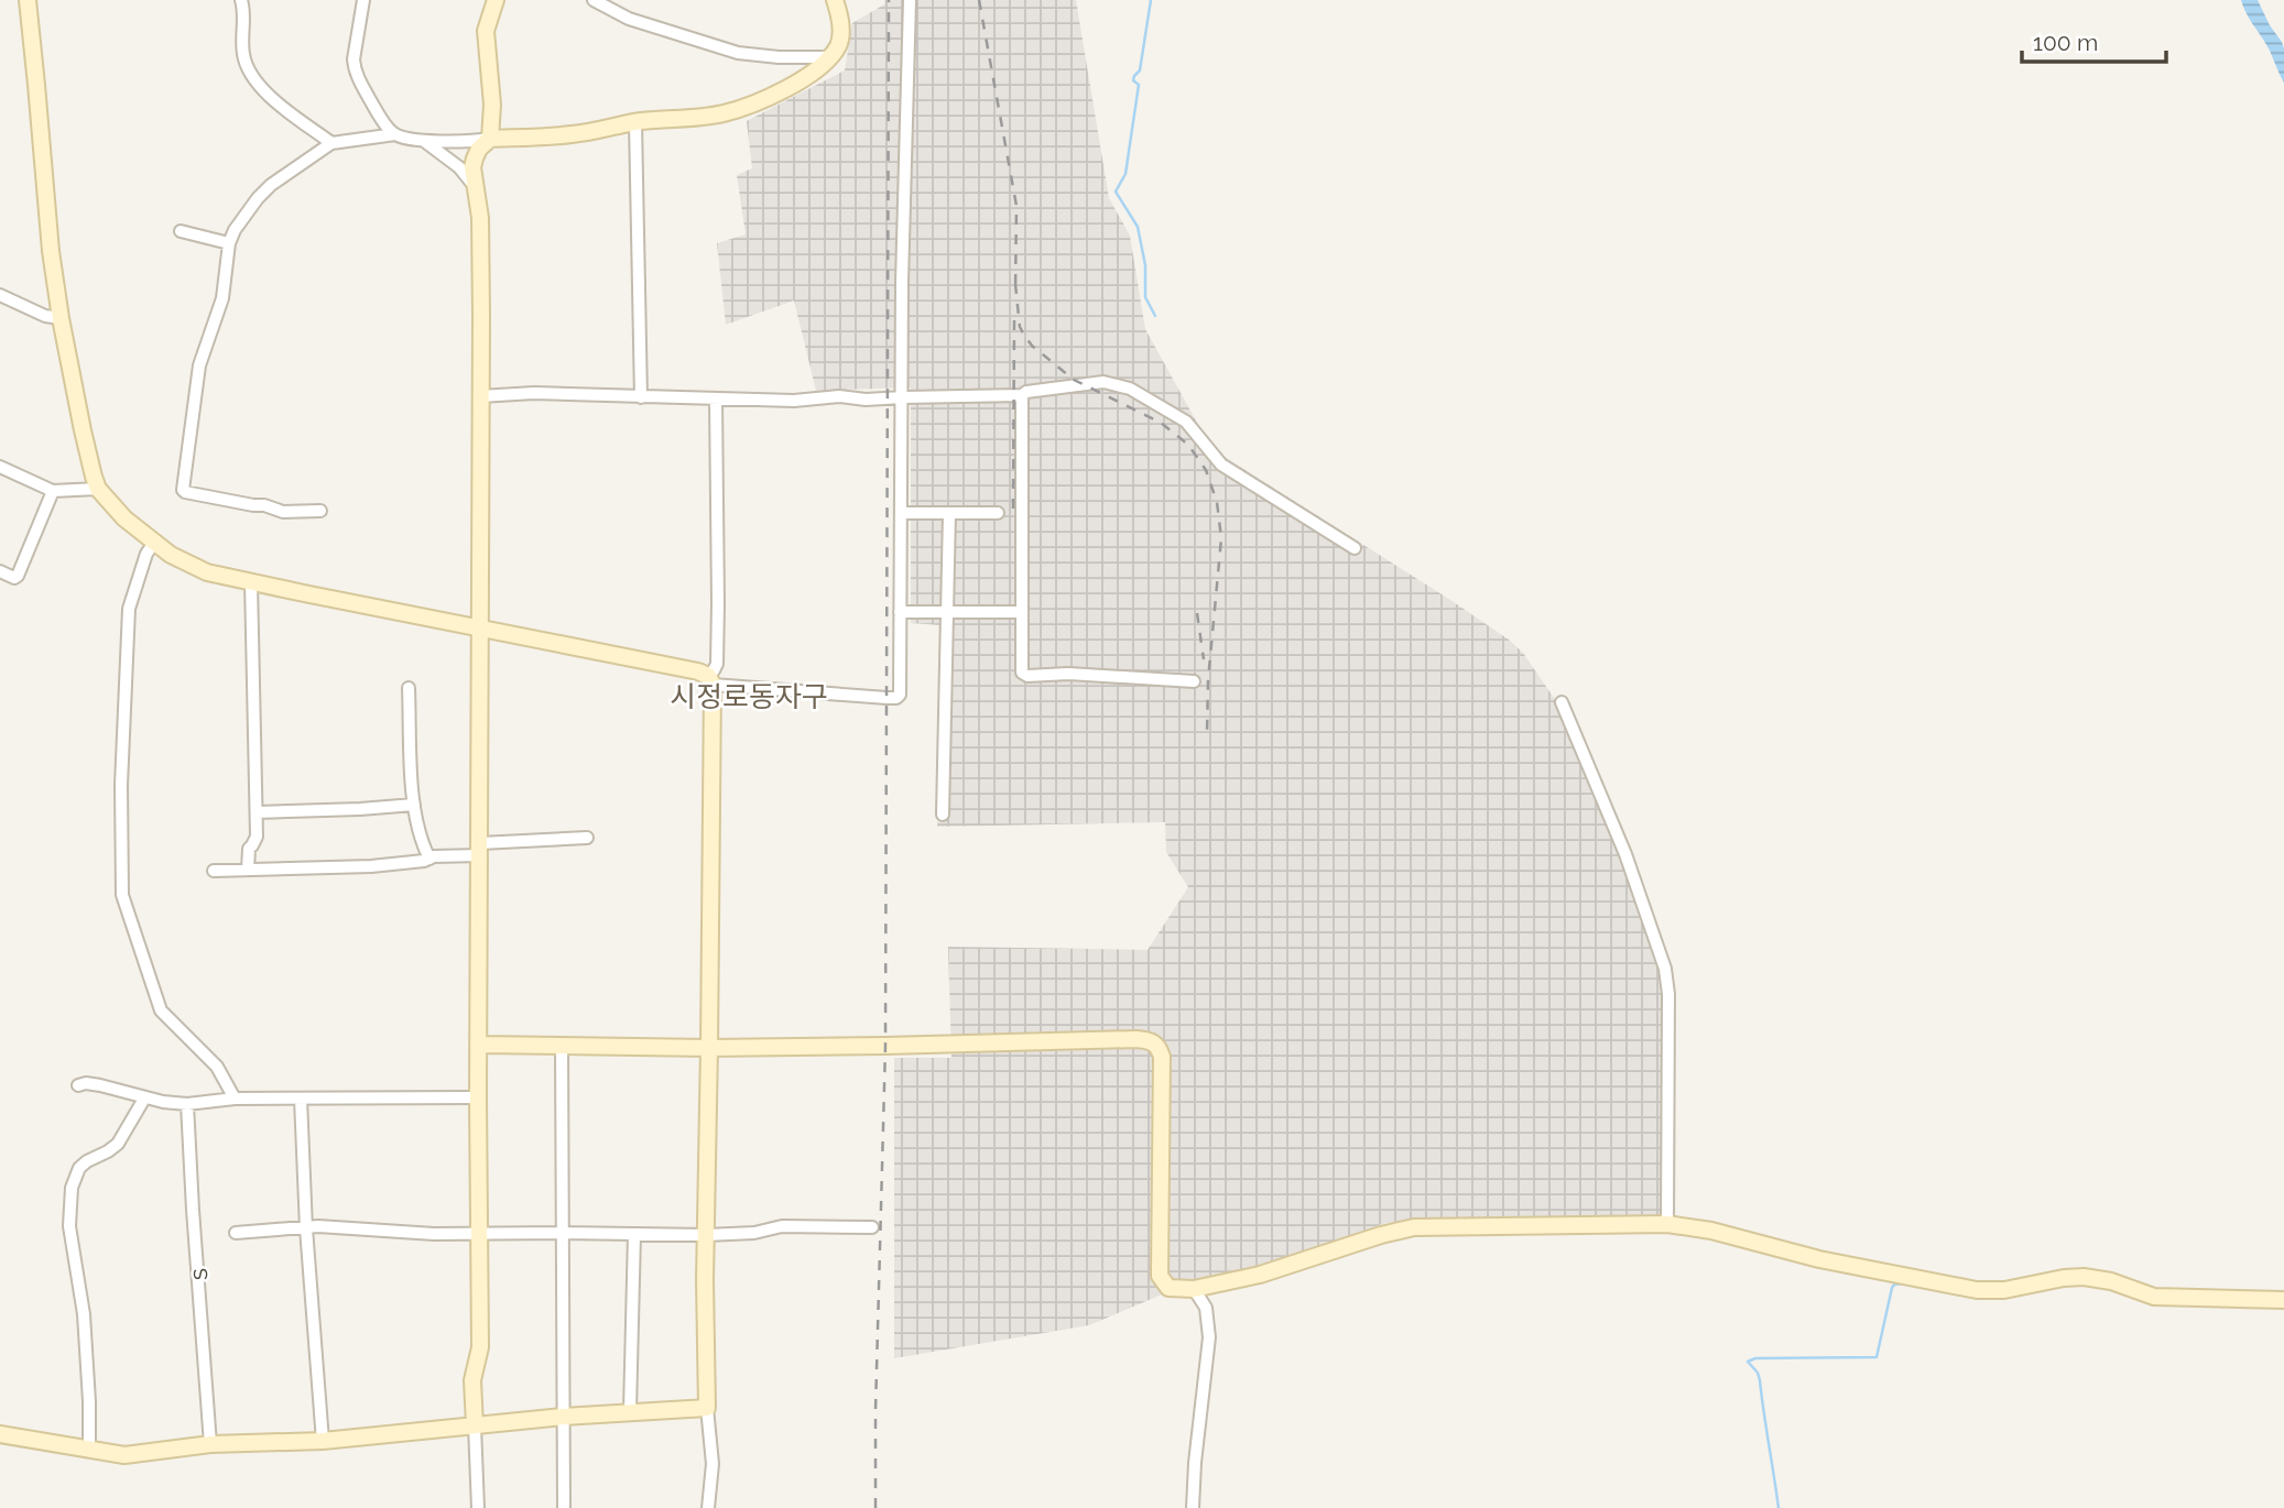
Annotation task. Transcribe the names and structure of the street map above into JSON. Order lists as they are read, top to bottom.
{
  "streets": {
    "street": ["s"]
  },
  "districts": ["시정로동자구"],
  "scale_bar": "100 m"
}
